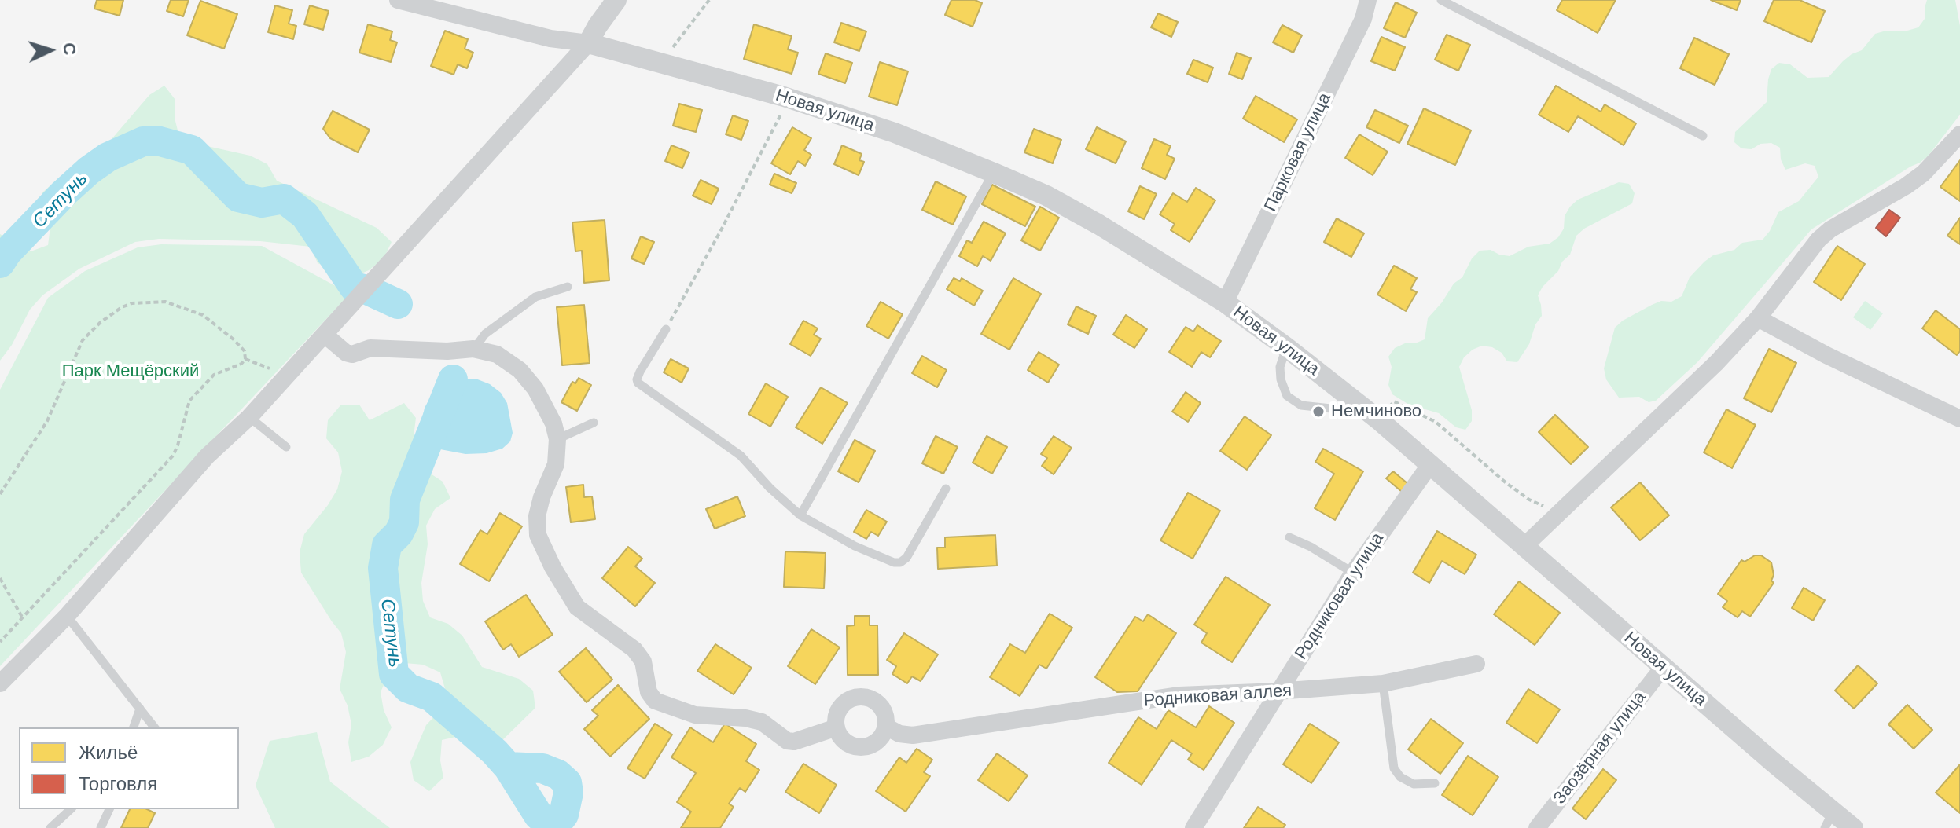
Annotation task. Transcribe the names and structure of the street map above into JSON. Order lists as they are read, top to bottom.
{
  "streets": {
    "street": [
      "Новая улица",
      "Парковая улица",
      "Родниковая улица",
      "Родниковая аллея",
      "Заозёрная улица"
    ]
  },
  "crossings": [
    ["Новая улица", "Парковая улица"],
    ["Новая улица", "Родниковая улица"],
    ["Новая улица", "Заозёрная улица"],
    ["Родниковая улица", "Родниковая аллея"]
  ],
  "water": ["Сетунь"],
  "parks": ["Парк Мещёрский"],
  "places": ["Немчиново"],
  "legend": ["Жильё", "Торговля"],
  "north": "right"
}
